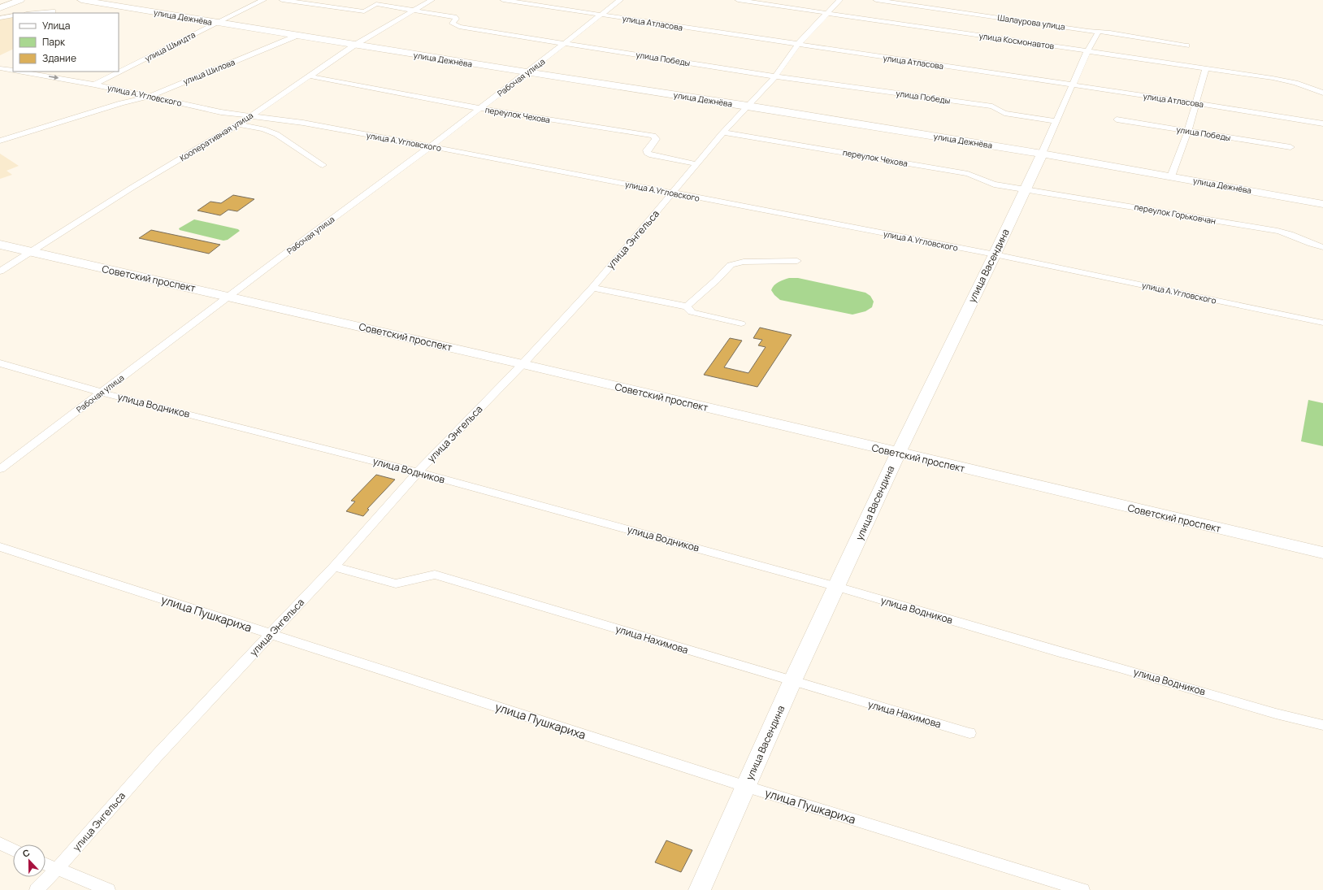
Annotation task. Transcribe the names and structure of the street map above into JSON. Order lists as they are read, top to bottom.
{
  "streets": {
    "main road": ["улица Дежнёва", "улица Васендина", "Советский проспект"],
    "street": [
      "Шалаурова улица",
      "улица Атласова",
      "улица Космонавтов",
      "улица Шмидта",
      "улица Победы",
      "улица Шилова",
      "Рабочая улица",
      "улица А.Угловского",
      "переулок Чехова",
      "Кооперативная улица",
      "переулок Горьковчан",
      "улица Энгельса",
      "улица Водников",
      "улица Пушкариха",
      "улица Нахимова"
    ]
  },
  "crossings": [
    ["улица Дежнёва", "улица Шмидта"],
    ["улица Дежнёва", "улица Шилова"],
    ["улица Дежнёва", "Рабочая улица"],
    ["улица Дежнёва", "Кооперативная улица"],
    ["улица Дежнёва", "улица Энгельса"],
    ["улица Дежнёва", "улица Васендина"],
    ["Шалаурова улица", "улица Васендина"],
    ["улица Атласова", "Рабочая улица"],
    ["улица Атласова", "улица Энгельса"],
    ["улица Атласова", "улица Васендина"],
    ["улица Космонавтов", "улица Энгельса"],
    ["улица Космонавтов", "улица Васендина"],
    ["улица Шмидта", "улица А.Угловского"],
    ["улица Победы", "Рабочая улица"],
    ["улица Победы", "Кооперативная улица"],
    ["улица Победы", "улица Энгельса"],
    ["улица Победы", "улица Васендина"],
    ["улица Шилова", "улица А.Угловского"],
    ["Рабочая улица", "улица А.Угловского"],
    ["Рабочая улица", "переулок Чехова"],
    ["Рабочая улица", "Советский проспект"],
    ["Рабочая улица", "улица Водников"],
    ["улица А.Угловского", "Кооперативная улица"],
    ["улица А.Угловского", "улица Энгельса"],
    ["улица А.Угловского", "улица Васендина"],
    ["переулок Чехова", "Кооперативная улица"],
    ["переулок Чехова", "переулок Горьковчан"],
    ["переулок Чехова", "улица Энгельса"],
    ["переулок Чехова", "улица Васендина"],
    ["Кооперативная улица", "Советский проспект"],
    ["переулок Горьковчан", "улица Васендина"],
    ["улица Энгельса", "Советский проспект"],
    ["улица Энгельса", "улица Водников"],
    ["улица Энгельса", "улица Пушкариха"],
    ["улица Энгельса", "улица Нахимова"],
    ["улица Васендина", "Советский проспект"],
    ["улица Васендина", "улица Водников"],
    ["улица Васендина", "улица Пушкариха"],
    ["улица Васендина", "улица Нахимова"]
  ],
  "legend": ["Улица", "Парк", "Здание"],
  "north": "top"
}
